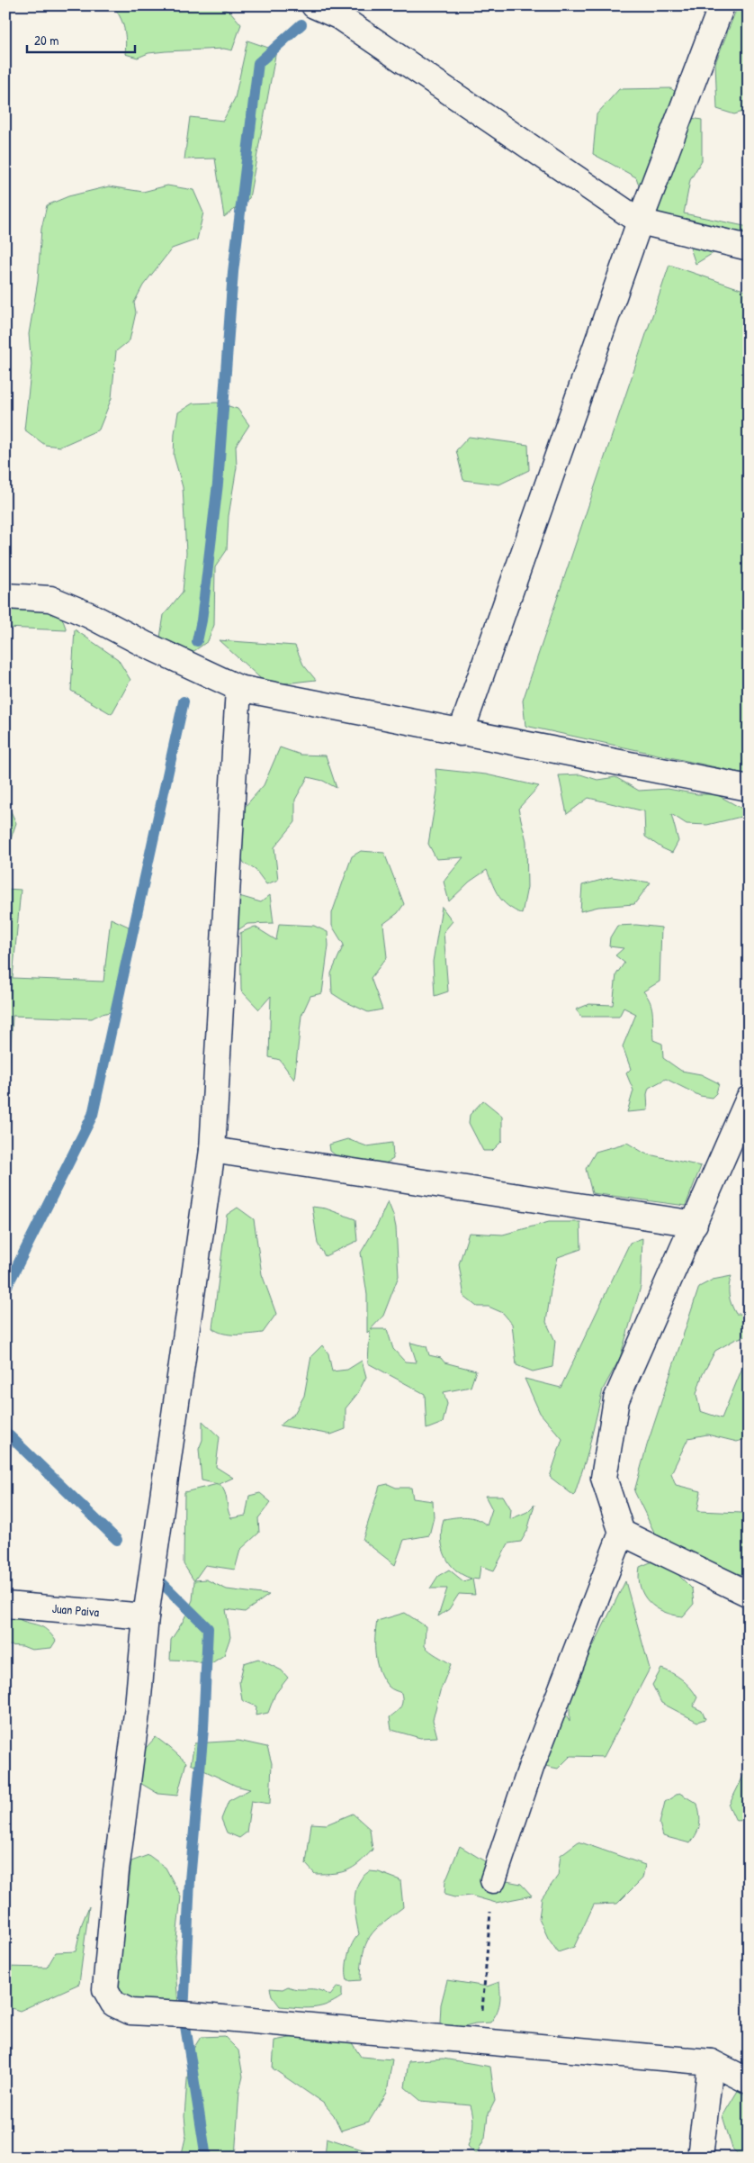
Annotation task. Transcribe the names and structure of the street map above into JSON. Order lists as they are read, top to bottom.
{
  "streets": {
    "street": ["Juan Paiva"]
  },
  "scale_bar": "20 m"
}
